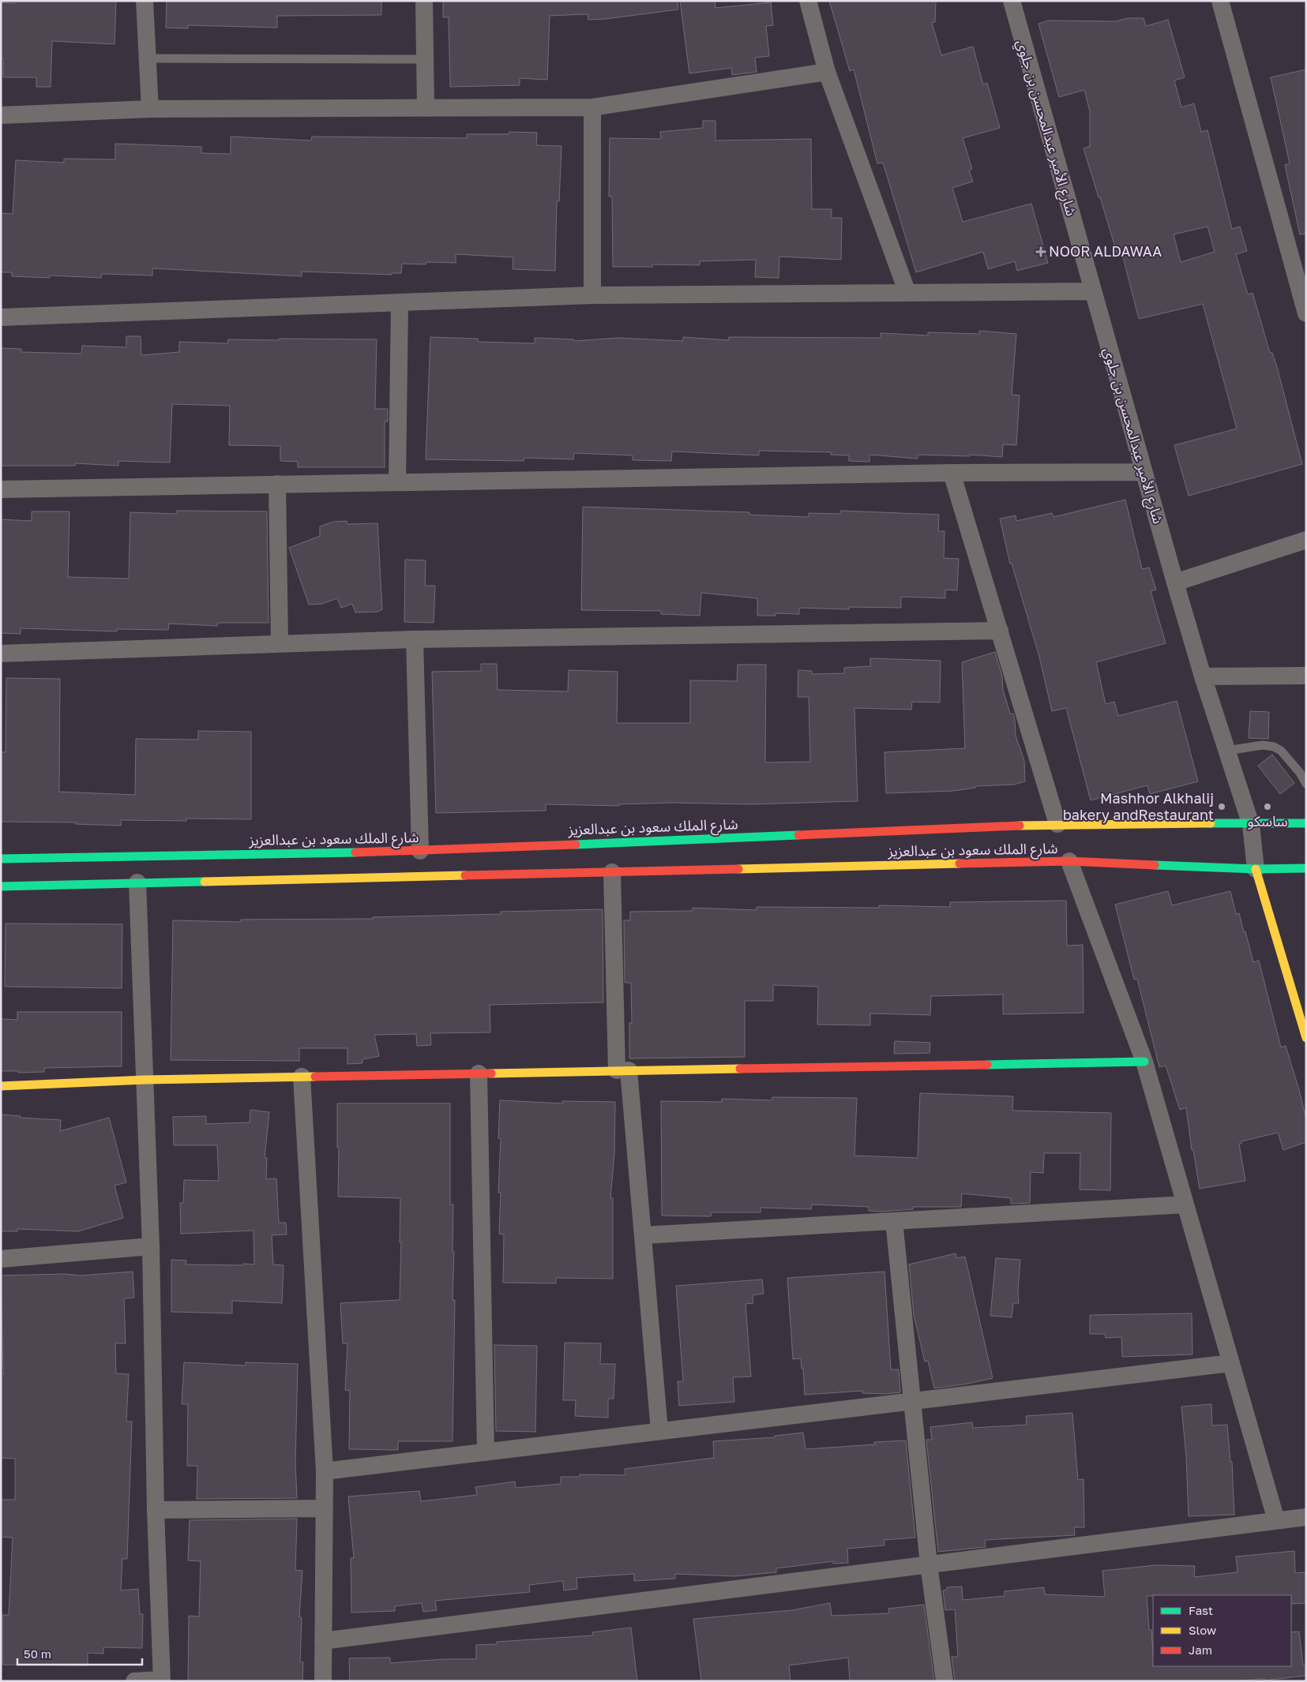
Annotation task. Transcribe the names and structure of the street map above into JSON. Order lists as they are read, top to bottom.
{
  "streets": {
    "main road": ["شارع الملك سعود بن عبدالعزيز"],
    "street": ["شارع الأمير عبدالمحسن بن جلوي"]
  },
  "crossings": [
    ["شارع الأمير عبدالمحسن بن جلوي", "شارع الملك سعود بن عبدالعزيز"]
  ],
  "places": {
    "health": ["NOOR ALDAWAA"],
    "other": ["Mashhor Alkhalij bakery andRestaurant", "ساسكو"]
  },
  "legend": ["Fast", "Slow", "Jam"],
  "scale_bar": "50 m"
}
